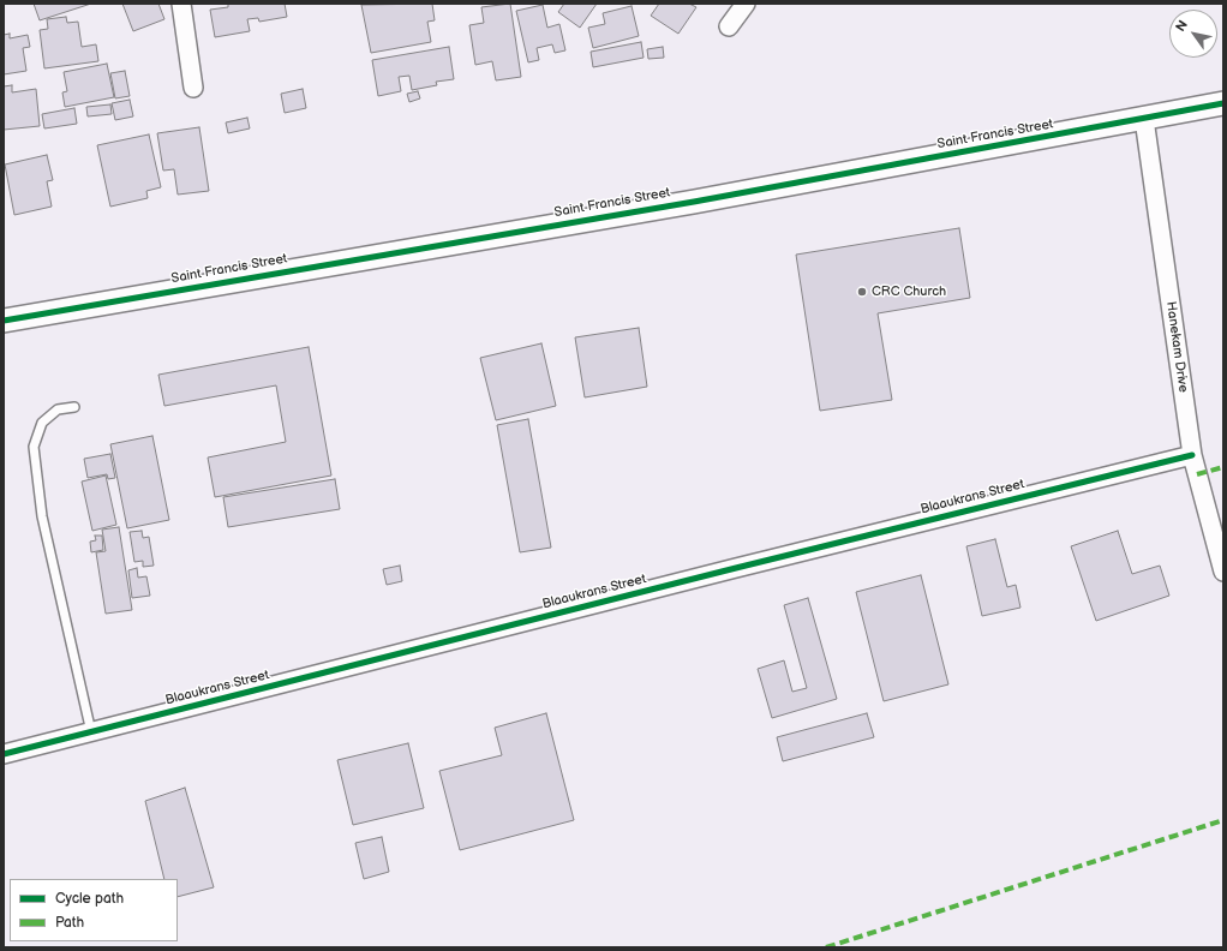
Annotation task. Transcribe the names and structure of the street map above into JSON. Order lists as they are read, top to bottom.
{
  "streets": {
    "street": ["Saint Francis Street", "Hanekam Drive", "Blaaukrans Street"]
  },
  "crossings": [
    ["Saint Francis Street", "Hanekam Drive"],
    ["Hanekam Drive", "Blaaukrans Street"]
  ],
  "places": ["CRC Church"],
  "legend": ["Cycle path", "Path"],
  "north": "top left"
}
